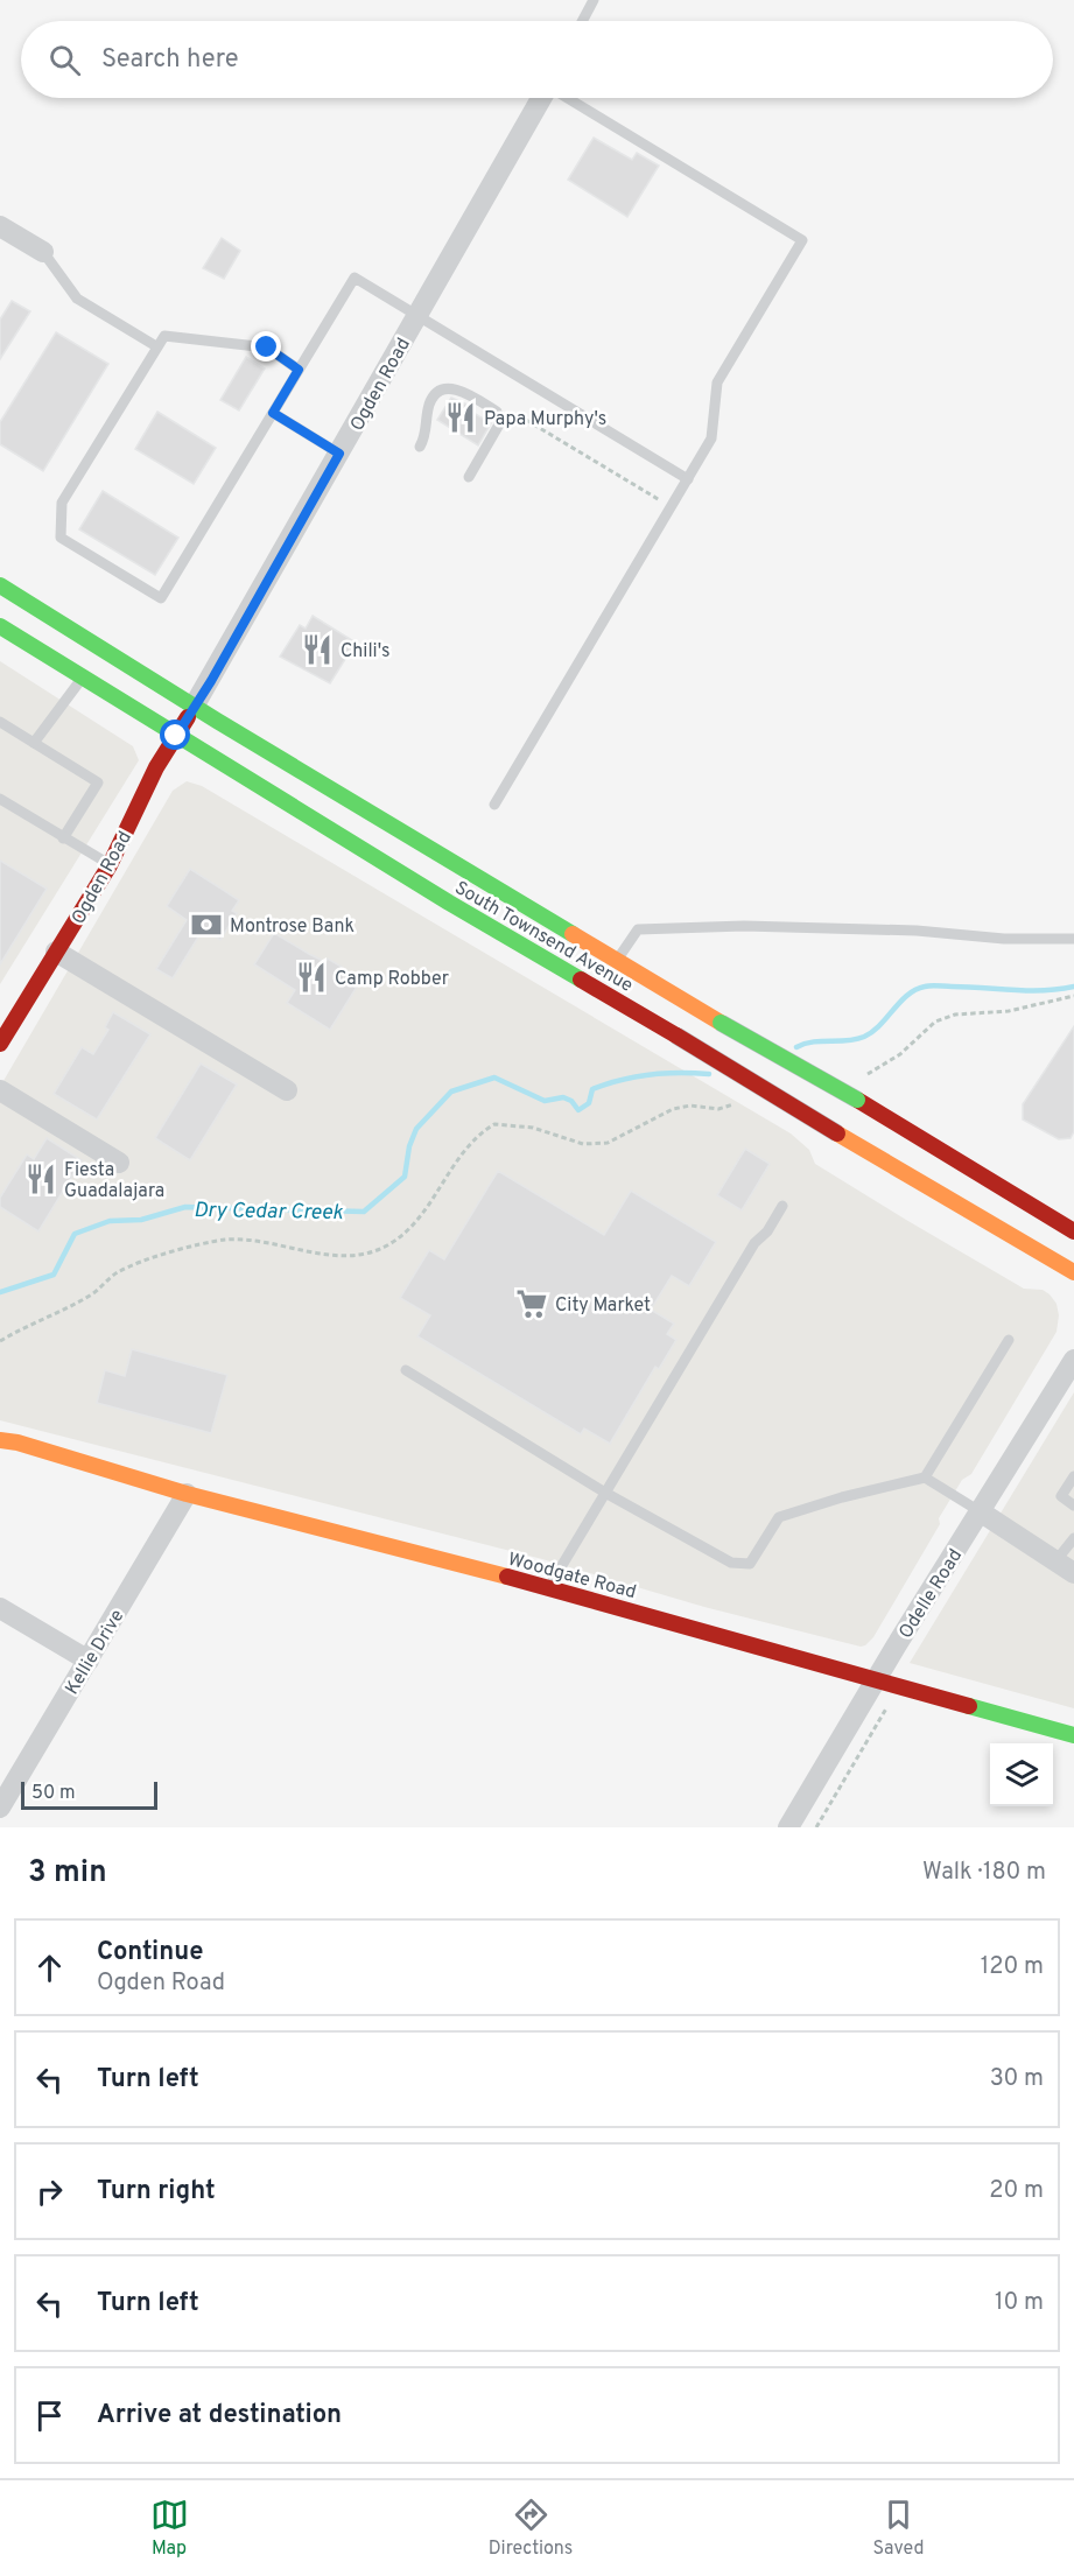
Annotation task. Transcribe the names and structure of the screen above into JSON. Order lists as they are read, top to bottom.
{
  "streets": {
    "main road": ["Ogden Road", "South Townsend Avenue", "Woodgate Road"],
    "street": ["Odelle Road", "Kellie Drive"]
  },
  "crossings": [
    ["Ogden Road", "South Townsend Avenue"],
    ["Woodgate Road", "Odelle Road"],
    ["Woodgate Road", "Kellie Drive"]
  ],
  "water": ["Dry Cedar Creek"],
  "places": {
    "restaurant": [
      "Papa Murphy's",
      "Chili's",
      "Camp Robber",
      "Fiesta Guadalajara"
    ],
    "bank": ["Montrose Bank"],
    "supermarket": ["City Market"]
  },
  "scale_bar": "50 m",
  "page": {
    "search": "Search here",
    "scale": "50 m",
    "heading": ["3 min", "Walk · 180 m"],
    "list": [
      ["Continue", "Ogden Road", "120 m"],
      ["Turn left", "30 m"],
      ["Turn right", "20 m"],
      ["Turn left", "10 m"],
      "Arrive at destination"
    ],
    "nav": ["Map", "Directions", "Saved"]
  }
}
